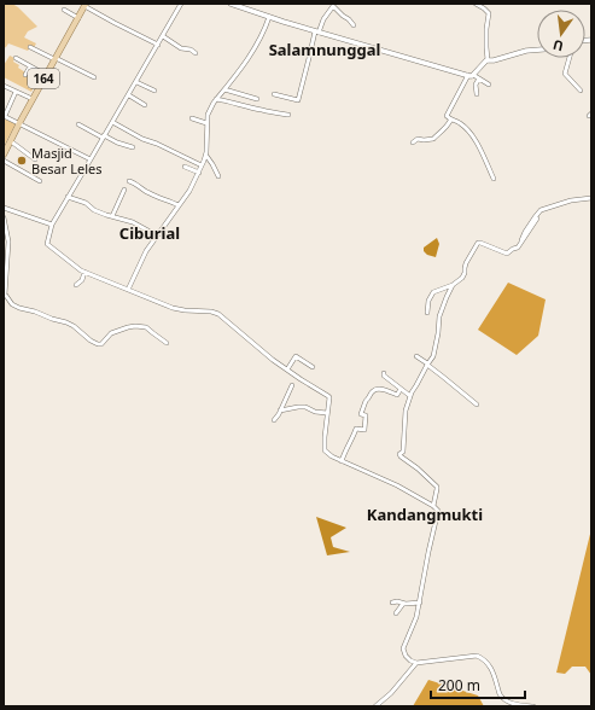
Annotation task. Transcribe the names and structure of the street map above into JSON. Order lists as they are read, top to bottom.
{
  "streets": {
    "main road": ["164"]
  },
  "districts": ["Salamnunggal", "Ciburial", "Kandangmukti"],
  "places": ["Masjid Besar Leles"],
  "scale_bar": "200 m",
  "north": "bottom"
}
